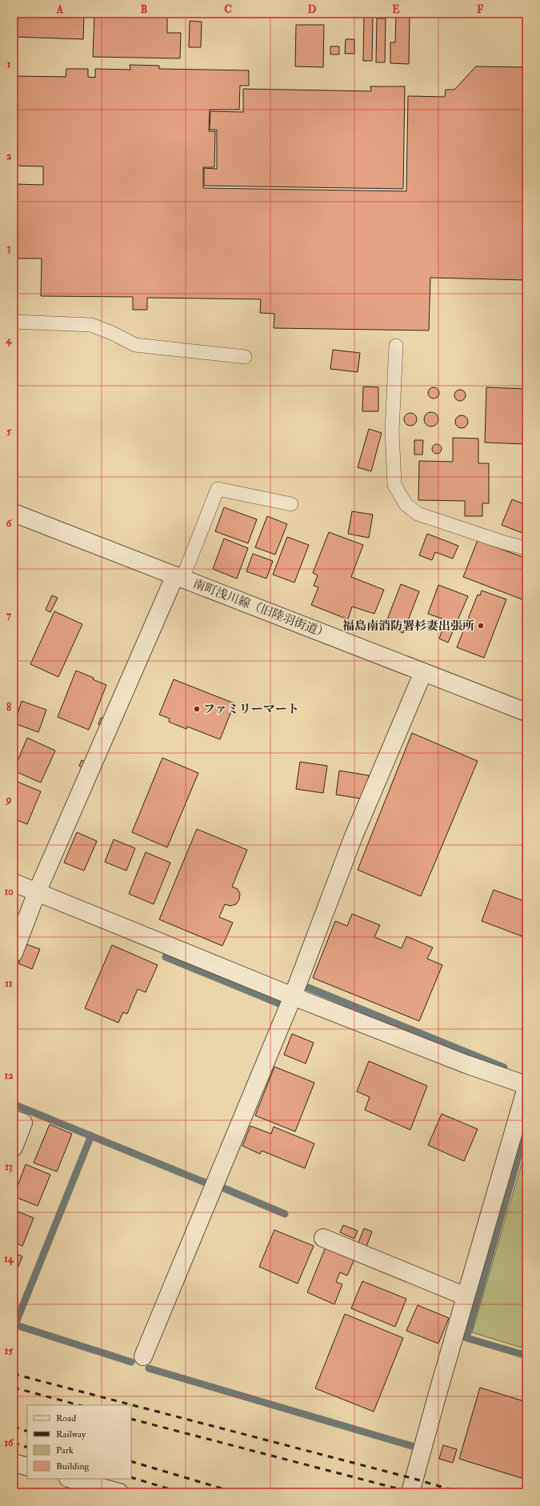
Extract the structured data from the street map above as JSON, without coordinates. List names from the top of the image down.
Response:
{
  "streets": {
    "street": ["南町浅川線（旧陸羽街道）"]
  },
  "places": ["福島南消防署杉妻出張所", "ファミリーマート"],
  "legend": [
    "Road",
    "Railway",
    "Park",
    "Building"
  ],
  "grid": {
    "columns": [
      "A",
      "B",
      "C",
      "D",
      "E",
      "F"
    ],
    "rows": [
      "1",
      "2",
      "3",
      "4",
      "5",
      "6",
      "7",
      "8",
      "9",
      "10",
      "11",
      "12",
      "13",
      "14",
      "15",
      "16"
    ]
  }
}
